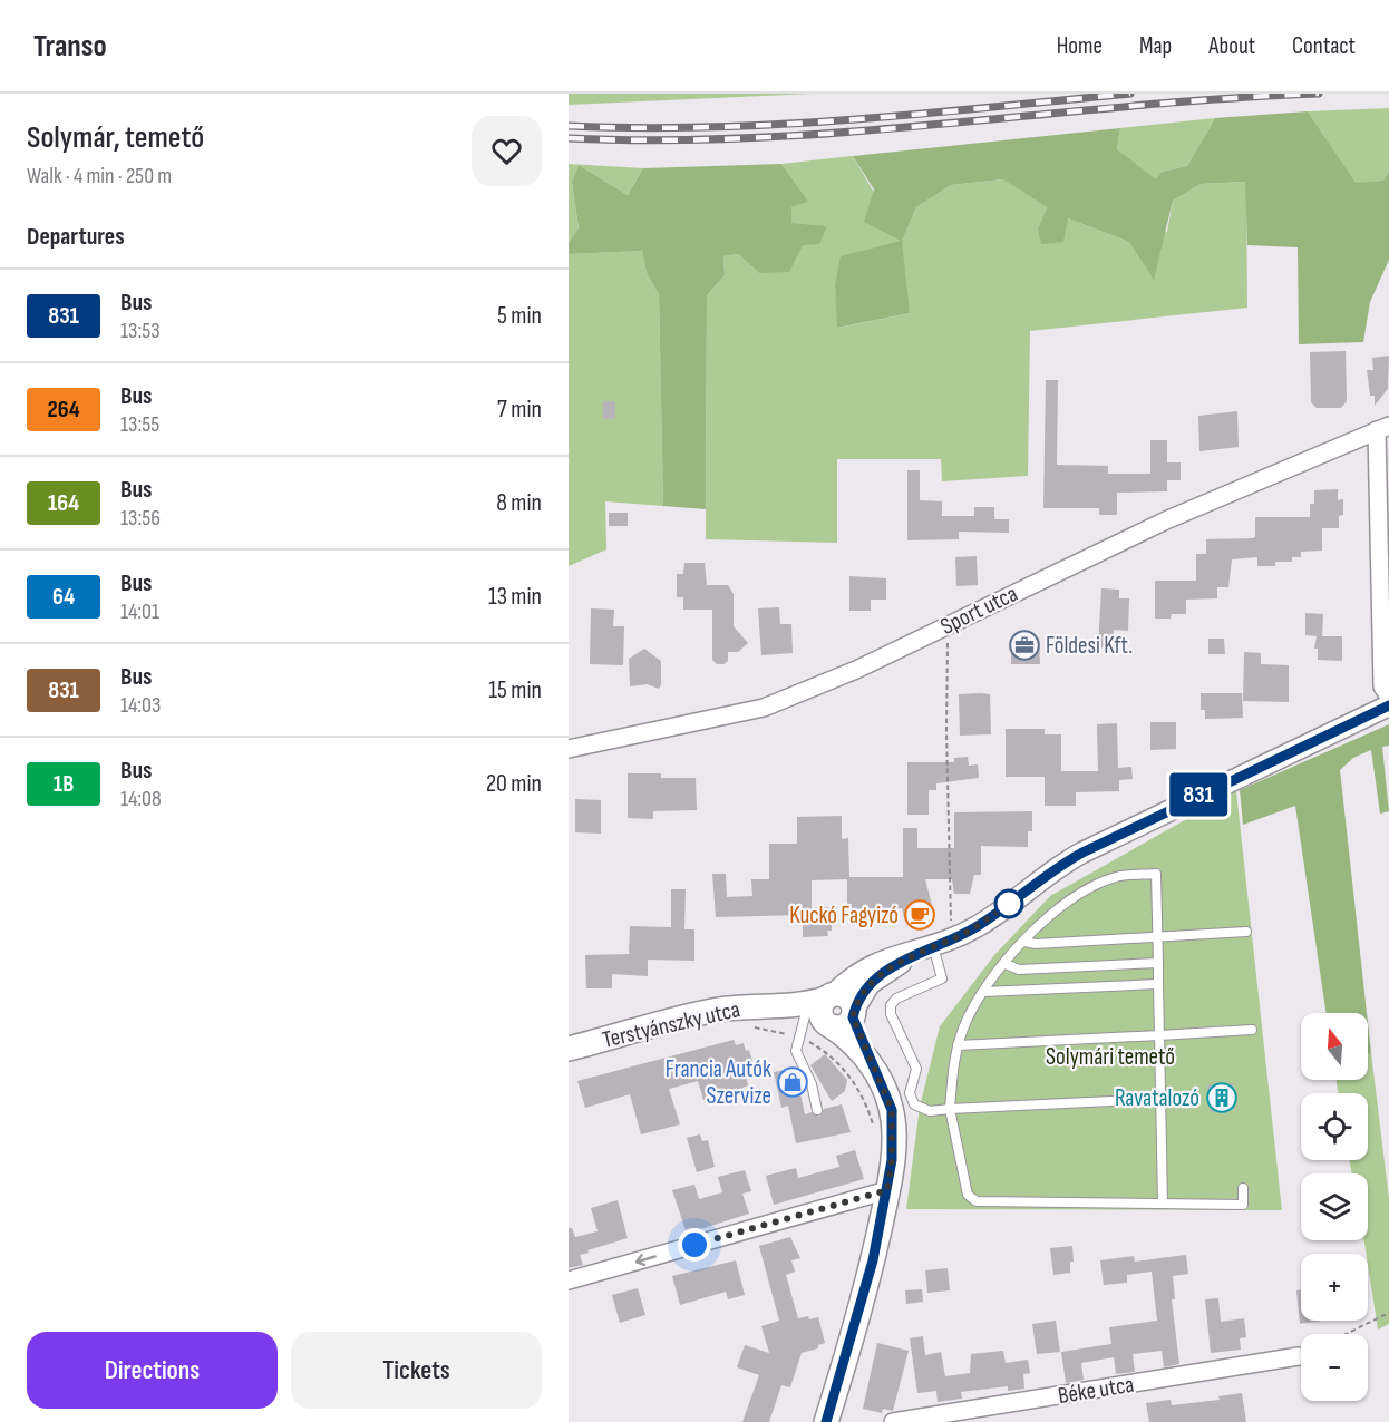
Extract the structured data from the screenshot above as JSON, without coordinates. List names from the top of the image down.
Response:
{
  "streets": {
    "main road": ["Terstyánszky utca"],
    "street": ["Sport utca", "Béke utca"]
  },
  "parks": ["Solymári temető"],
  "places": {
    "office": ["Földesi Kft."],
    "cafe": ["Kuckó Fagyizó"],
    "shop": ["Francia Autók Szervize"],
    "building": ["Ravatalozó"]
  },
  "lines": ["bus line 831"],
  "north": "top",
  "page": {
    "header": "Transo",
    "nav": [
      "Home",
      "Map",
      "About",
      "Contact"
    ],
    "heading": [
      ["Solymár, temető", "Walk · 4 min · 250 m"],
      "Departures"
    ],
    "on_map": "831",
    "list": [
      {
        "mark": "831",
        "name": "Bus",
        "note": "13:53",
        "value": "5 min"
      },
      {
        "mark": "264",
        "name": "Bus",
        "note": "13:55",
        "value": "7 min"
      },
      {
        "mark": "164",
        "name": "Bus",
        "note": "13:56",
        "value": "8 min"
      },
      {
        "mark": "64",
        "name": "Bus",
        "note": "14:01",
        "value": "13 min"
      },
      {
        "mark": "831",
        "name": "Bus",
        "note": "14:03",
        "value": "15 min"
      },
      {
        "mark": "1B",
        "name": "Bus",
        "note": "14:08",
        "value": "20 min"
      }
    ],
    "map_buttons": ["+", "−"],
    "buttons": ["Directions", "Tickets"]
  }
}
